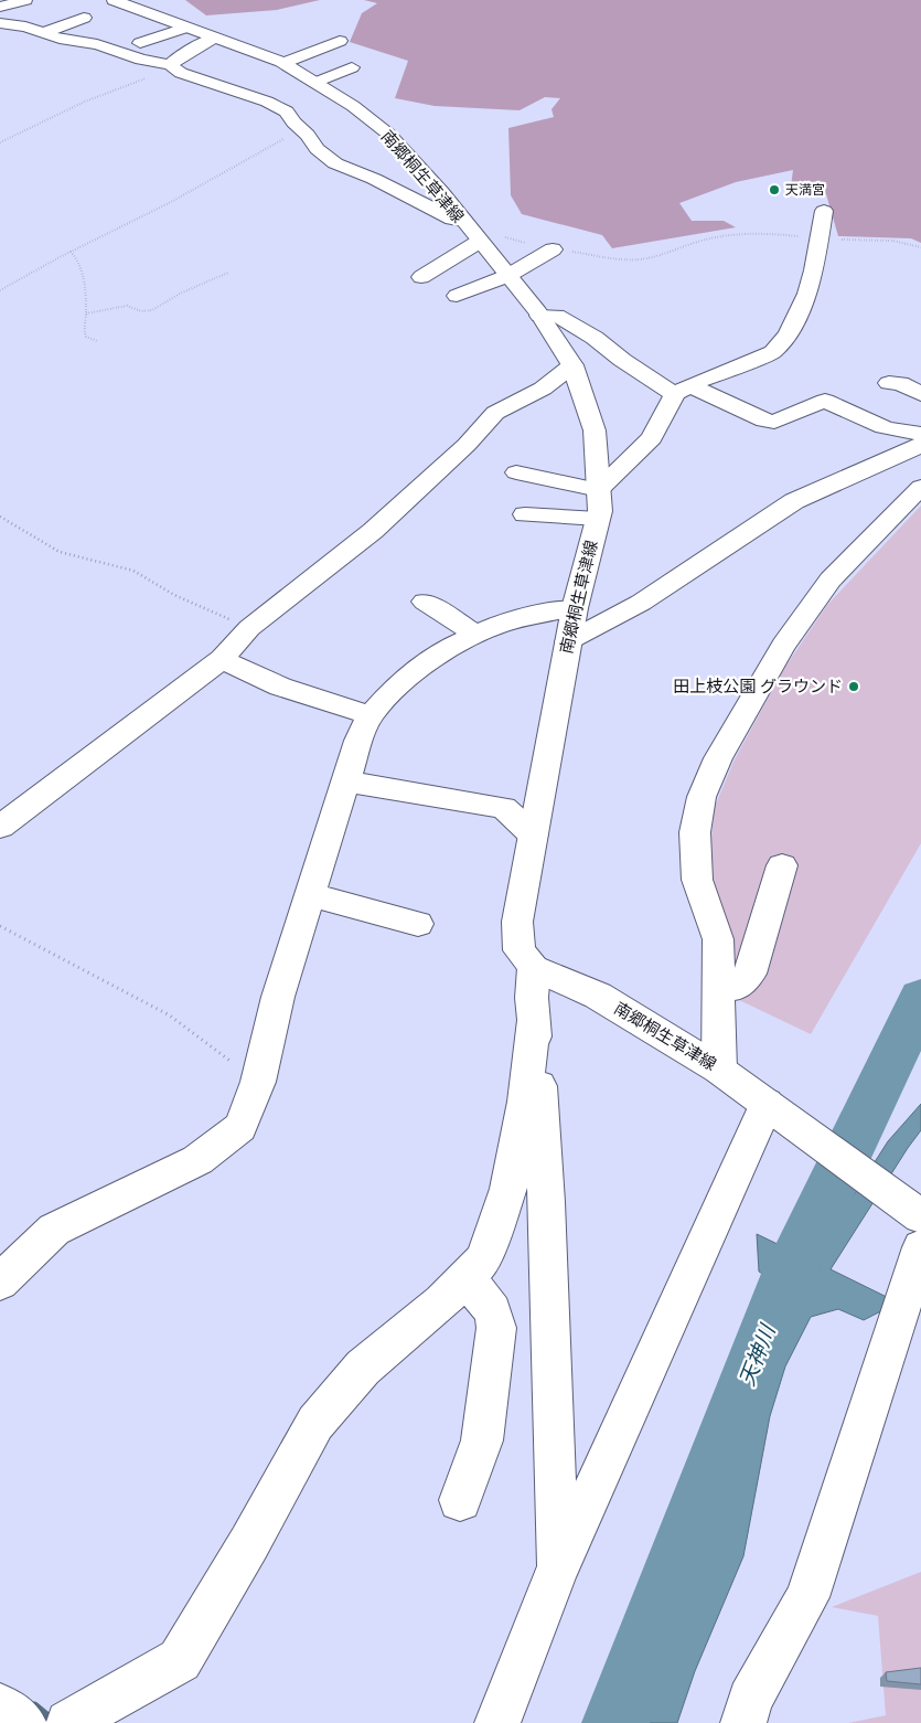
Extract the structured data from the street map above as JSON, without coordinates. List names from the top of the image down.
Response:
{
  "streets": {
    "street": ["南郷桐生草津線"]
  },
  "water": ["天神川"],
  "places": ["天満宮", "田上枝公園 グラウンド"]
}
